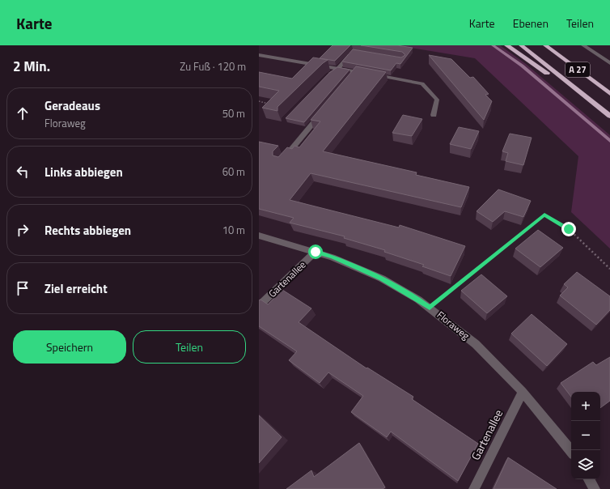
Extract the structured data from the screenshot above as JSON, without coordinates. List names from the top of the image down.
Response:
{
  "streets": {
    "highway": ["A 27"],
    "street": ["Gartenallee", "Floraweg"]
  },
  "crossings": [
    ["Gartenallee", "Floraweg"]
  ],
  "page": {
    "header": "Karte",
    "nav": ["Karte", "Ebenen", "Teilen"],
    "heading": ["2 Min.", "Zu Fuß · 120 m"],
    "list": [
      ["Geradeaus", "Floraweg", "50 m"],
      ["Links abbiegen", "60 m"],
      ["Rechts abbiegen", "10 m"],
      "Ziel erreicht"
    ],
    "buttons": ["Speichern", "Teilen"],
    "map_buttons": ["+", "−"]
  }
}
